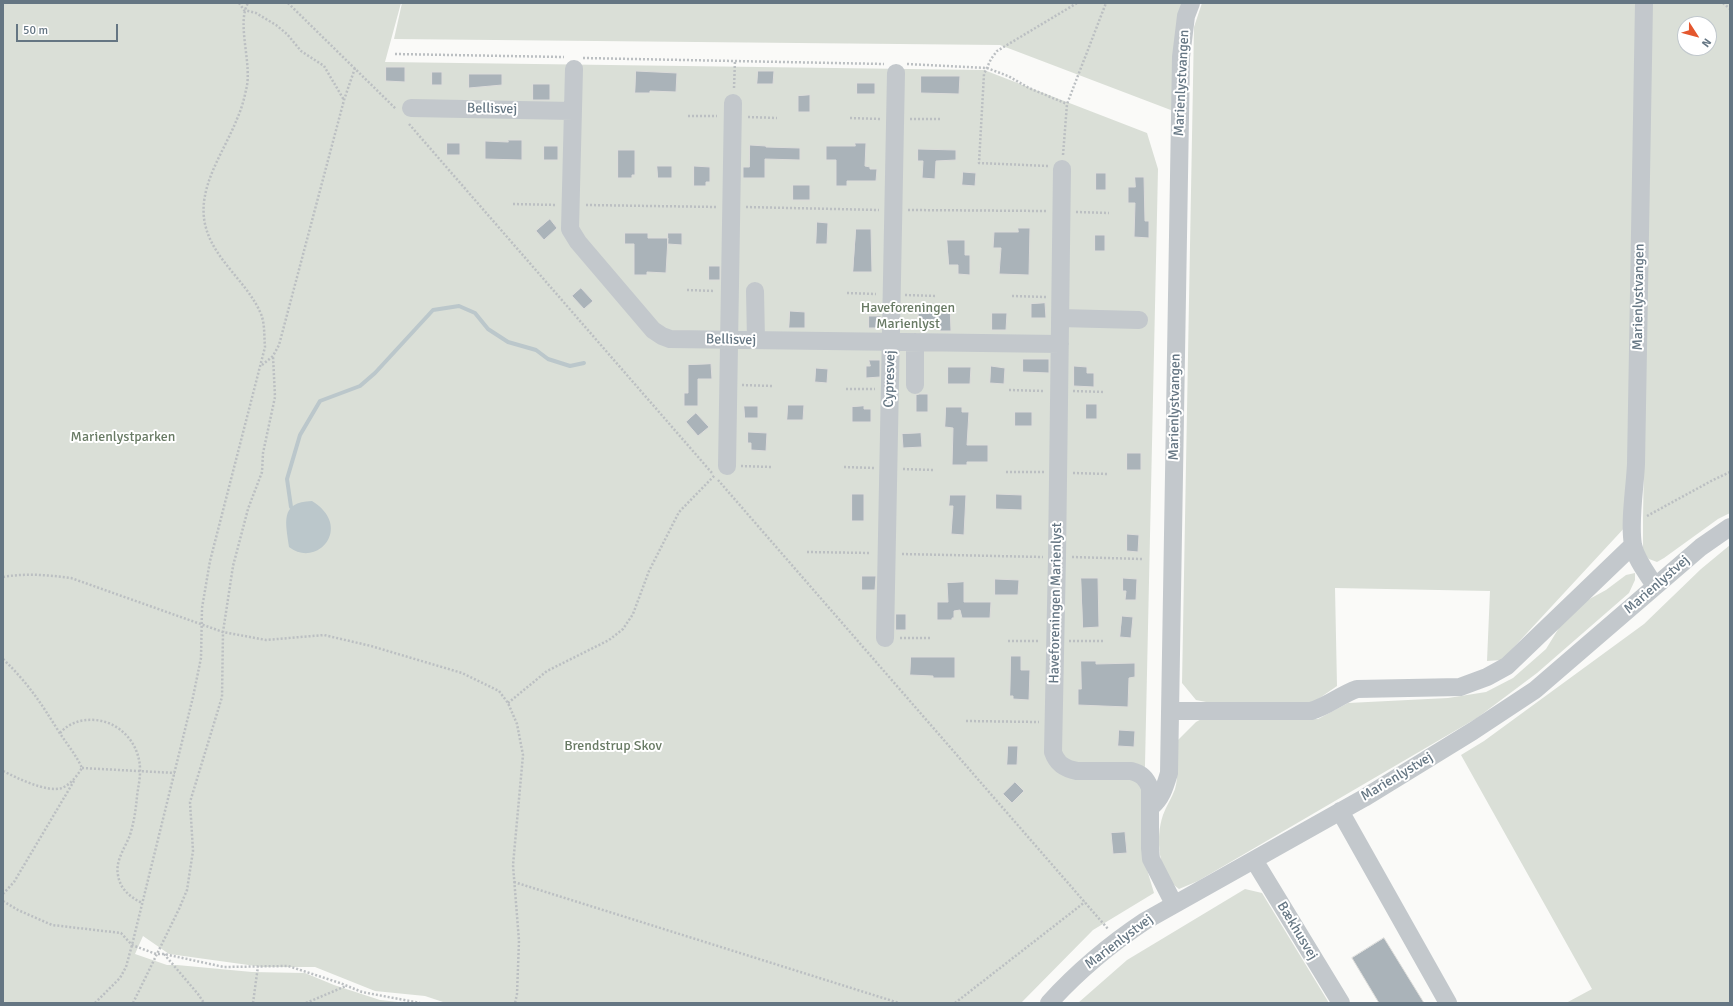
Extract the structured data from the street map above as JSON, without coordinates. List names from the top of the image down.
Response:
{
  "streets": {
    "street": [
      "Marienlystvangen",
      "Bellisvej",
      "Cypresvej",
      "Marienlystvej",
      "Haveforeningen Marienlyst",
      "Bækhusvej"
    ]
  },
  "crossings": [
    ["Marienlystvangen", "Marienlystvej"],
    ["Marienlystvangen", "Haveforeningen Marienlyst"],
    ["Bellisvej", "Cypresvej"],
    ["Bellisvej", "Haveforeningen Marienlyst"],
    ["Marienlystvej", "Haveforeningen Marienlyst"],
    ["Marienlystvej", "Bækhusvej"]
  ],
  "parks": ["Haveforeningen Marienlyst", "Marienlystparken", "Brendstrup Skov"],
  "scale_bar": "50 m",
  "north": "bottom right"
}
